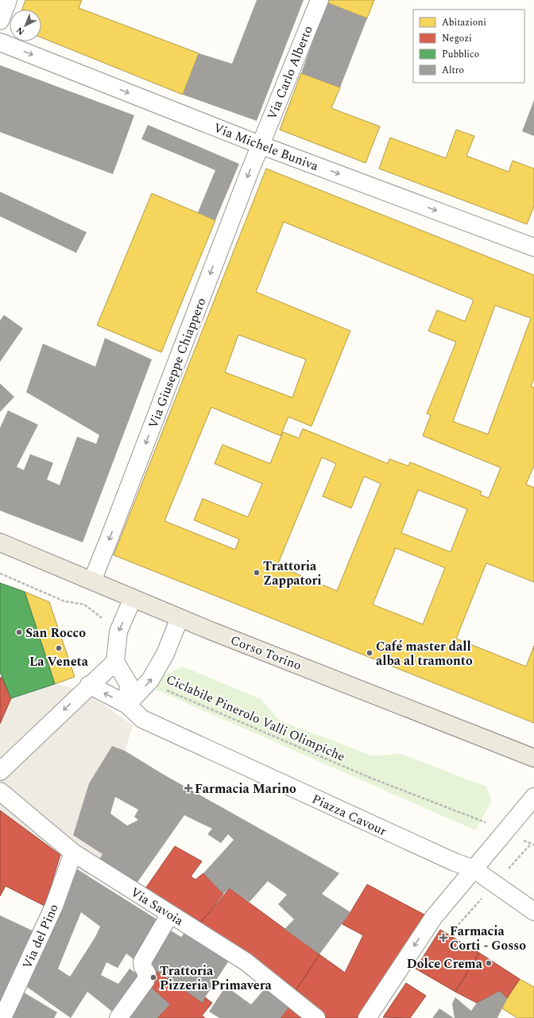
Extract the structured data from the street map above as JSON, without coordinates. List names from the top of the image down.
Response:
{
  "streets": {
    "main road": ["Corso Torino"],
    "street": [
      "Via Carlo Alberto",
      "Via Michele Buniva",
      "Via Giuseppe Chiappero",
      "Piazza Cavour",
      "Via Savoia",
      "Via del Pino"
    ],
    "path": ["Ciclabile Pinerolo Valli Olimpiche"]
  },
  "crossings": [
    ["Via Carlo Alberto", "Via Michele Buniva"],
    ["Via Carlo Alberto", "Via Giuseppe Chiappero"],
    ["Via Michele Buniva", "Via Giuseppe Chiappero"],
    ["Via Giuseppe Chiappero", "Corso Torino"],
    ["Via Savoia", "Via del Pino"]
  ],
  "one_way": ["Via Michele Buniva", "Via Giuseppe Chiappero"],
  "places": {
    "other": [
      "Trattoria Zappatori",
      "San Rocco",
      "La Veneta",
      "Café master dall alba al tramonto",
      "Dolce Crema",
      "Trattoria Pizzeria Primavera"
    ],
    "health": ["Farmacia Marino", "Farmacia Corti - Gosso"]
  },
  "legend": [
    "Abitazioni",
    "Negozi",
    "Pubblico",
    "Altro"
  ],
  "north": "bottom left"
}
